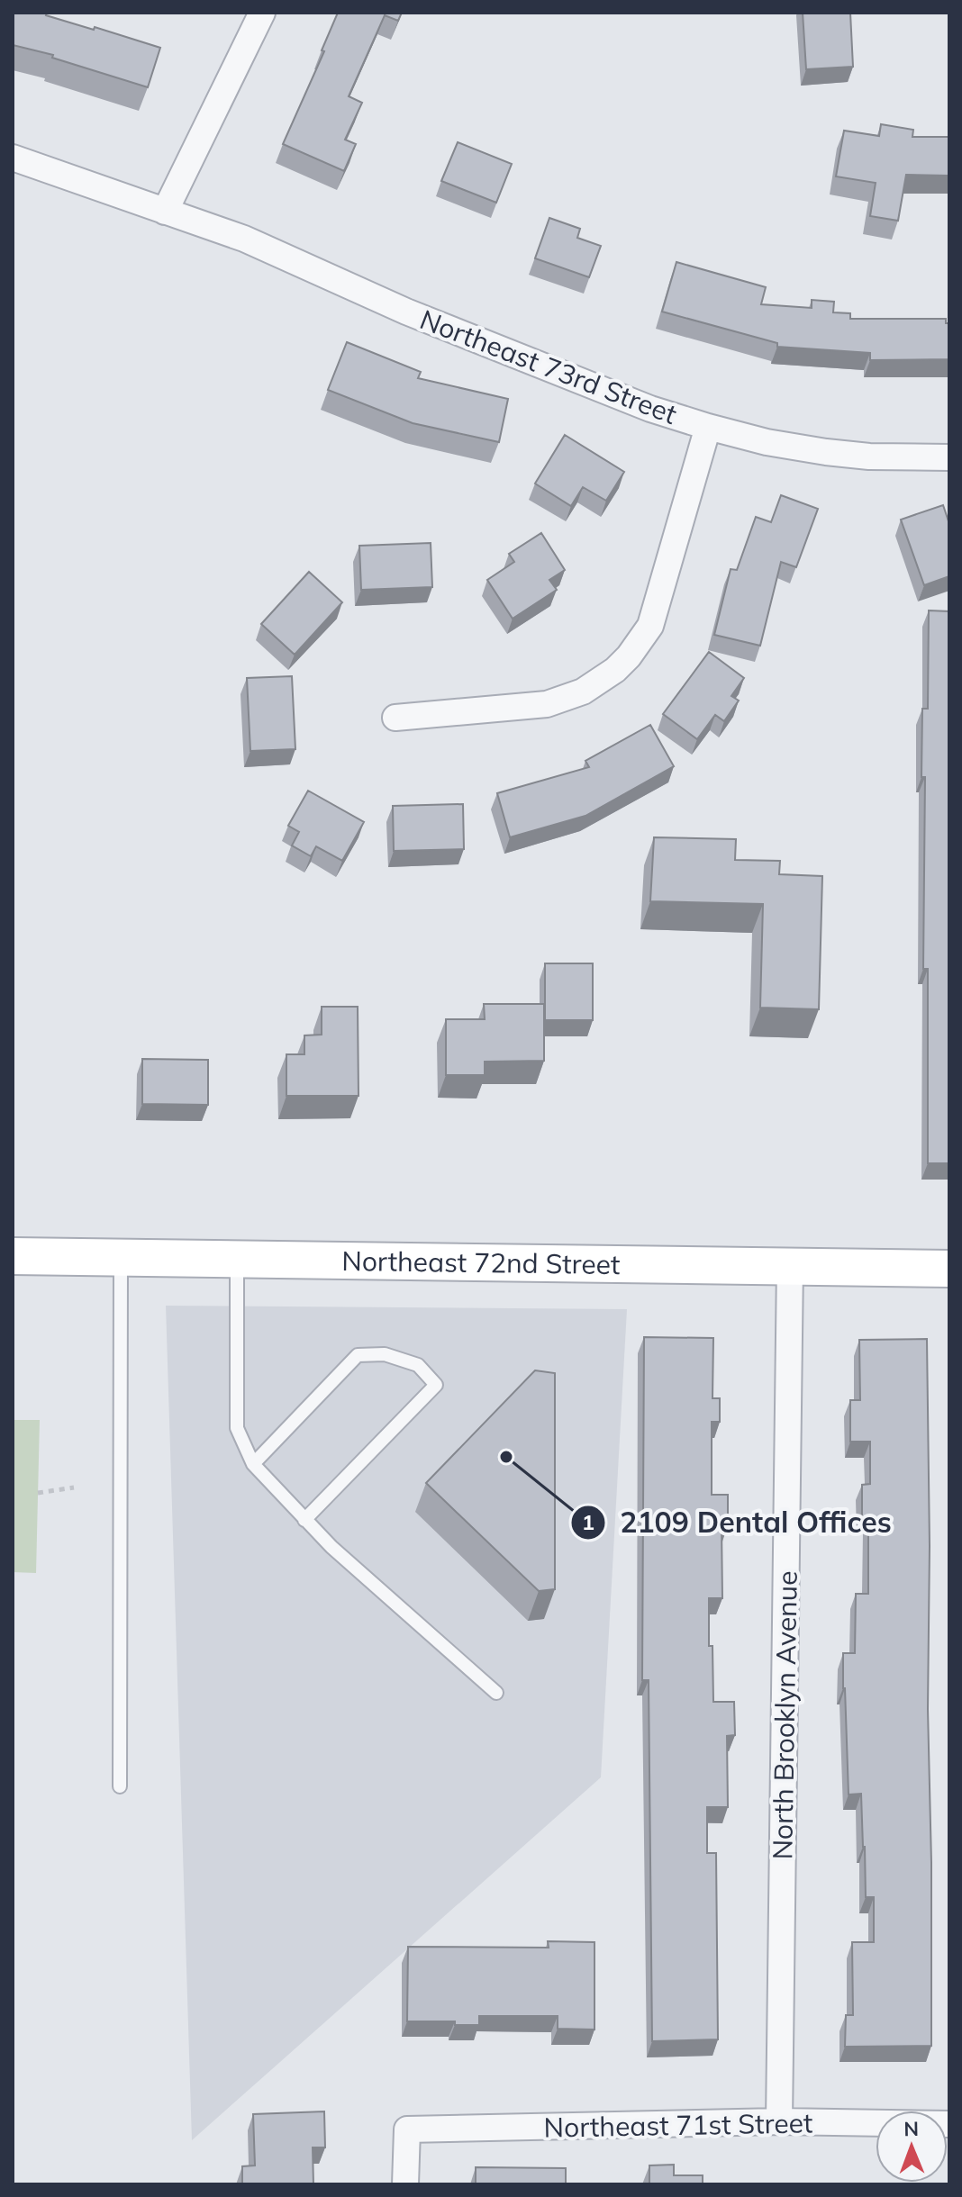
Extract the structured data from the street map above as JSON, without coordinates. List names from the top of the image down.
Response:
{
  "streets": {
    "main road": ["Northeast 72nd Street"],
    "street": ["Northeast 73rd Street", "North Brooklyn Avenue", "Northeast 71st Street"]
  },
  "crossings": [
    ["Northeast 72nd Street", "North Brooklyn Avenue"],
    ["North Brooklyn Avenue", "Northeast 71st Street"]
  ],
  "places": ["2109 Dental Offices"],
  "north": "top"
}
